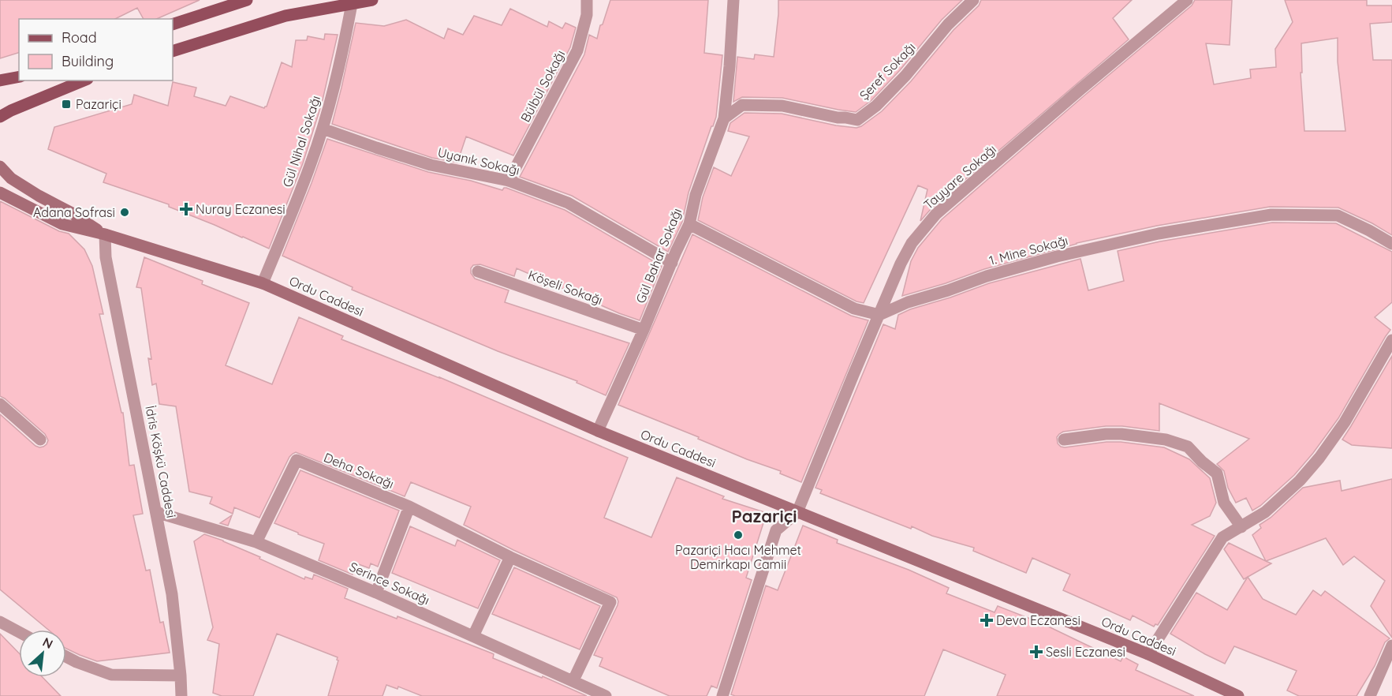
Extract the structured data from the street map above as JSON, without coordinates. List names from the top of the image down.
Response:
{
  "streets": {
    "main road": ["Ordu Caddesi"],
    "street": [
      "Şeref Sokağı",
      "Bülbül Sokağı",
      "Gül Nihal Sokağı",
      "Uyanık Sokağı",
      "Tayyare Sokağı",
      "1. Mine Sokağı",
      "Gül Bahar Sokağı",
      "Köşeli Sokağı",
      "İdris Köşkü Caddesi",
      "Deha Sokağı",
      "Serince Sokağı"
    ]
  },
  "crossings": [
    ["Şeref Sokağı", "Gül Bahar Sokağı"],
    ["Bülbül Sokağı", "Uyanık Sokağı"],
    ["Gül Nihal Sokağı", "Uyanık Sokağı"],
    ["Gül Nihal Sokağı", "Ordu Caddesi"],
    ["Uyanık Sokağı", "Gül Bahar Sokağı"],
    ["Tayyare Sokağı", "1. Mine Sokağı"],
    ["Tayyare Sokağı", "Ordu Caddesi"],
    ["Gül Bahar Sokağı", "Köşeli Sokağı"],
    ["Gül Bahar Sokağı", "Ordu Caddesi"],
    ["Ordu Caddesi", "İdris Köşkü Caddesi"],
    ["İdris Köşkü Caddesi", "Serince Sokağı"],
    ["Deha Sokağı", "Serince Sokağı"]
  ],
  "districts": ["Pazariçi"],
  "places": {
    "transit": ["Pazariçi"],
    "health": ["Nuray Eczanesi", "Deva Eczanesi", "Sesli Eczanesi"],
    "other": ["Adana Sofrasi", "Pazariçi Hacı Mehmet Demirkapı Camii"]
  },
  "legend": ["Road", "Building"],
  "north": "top right"
}
